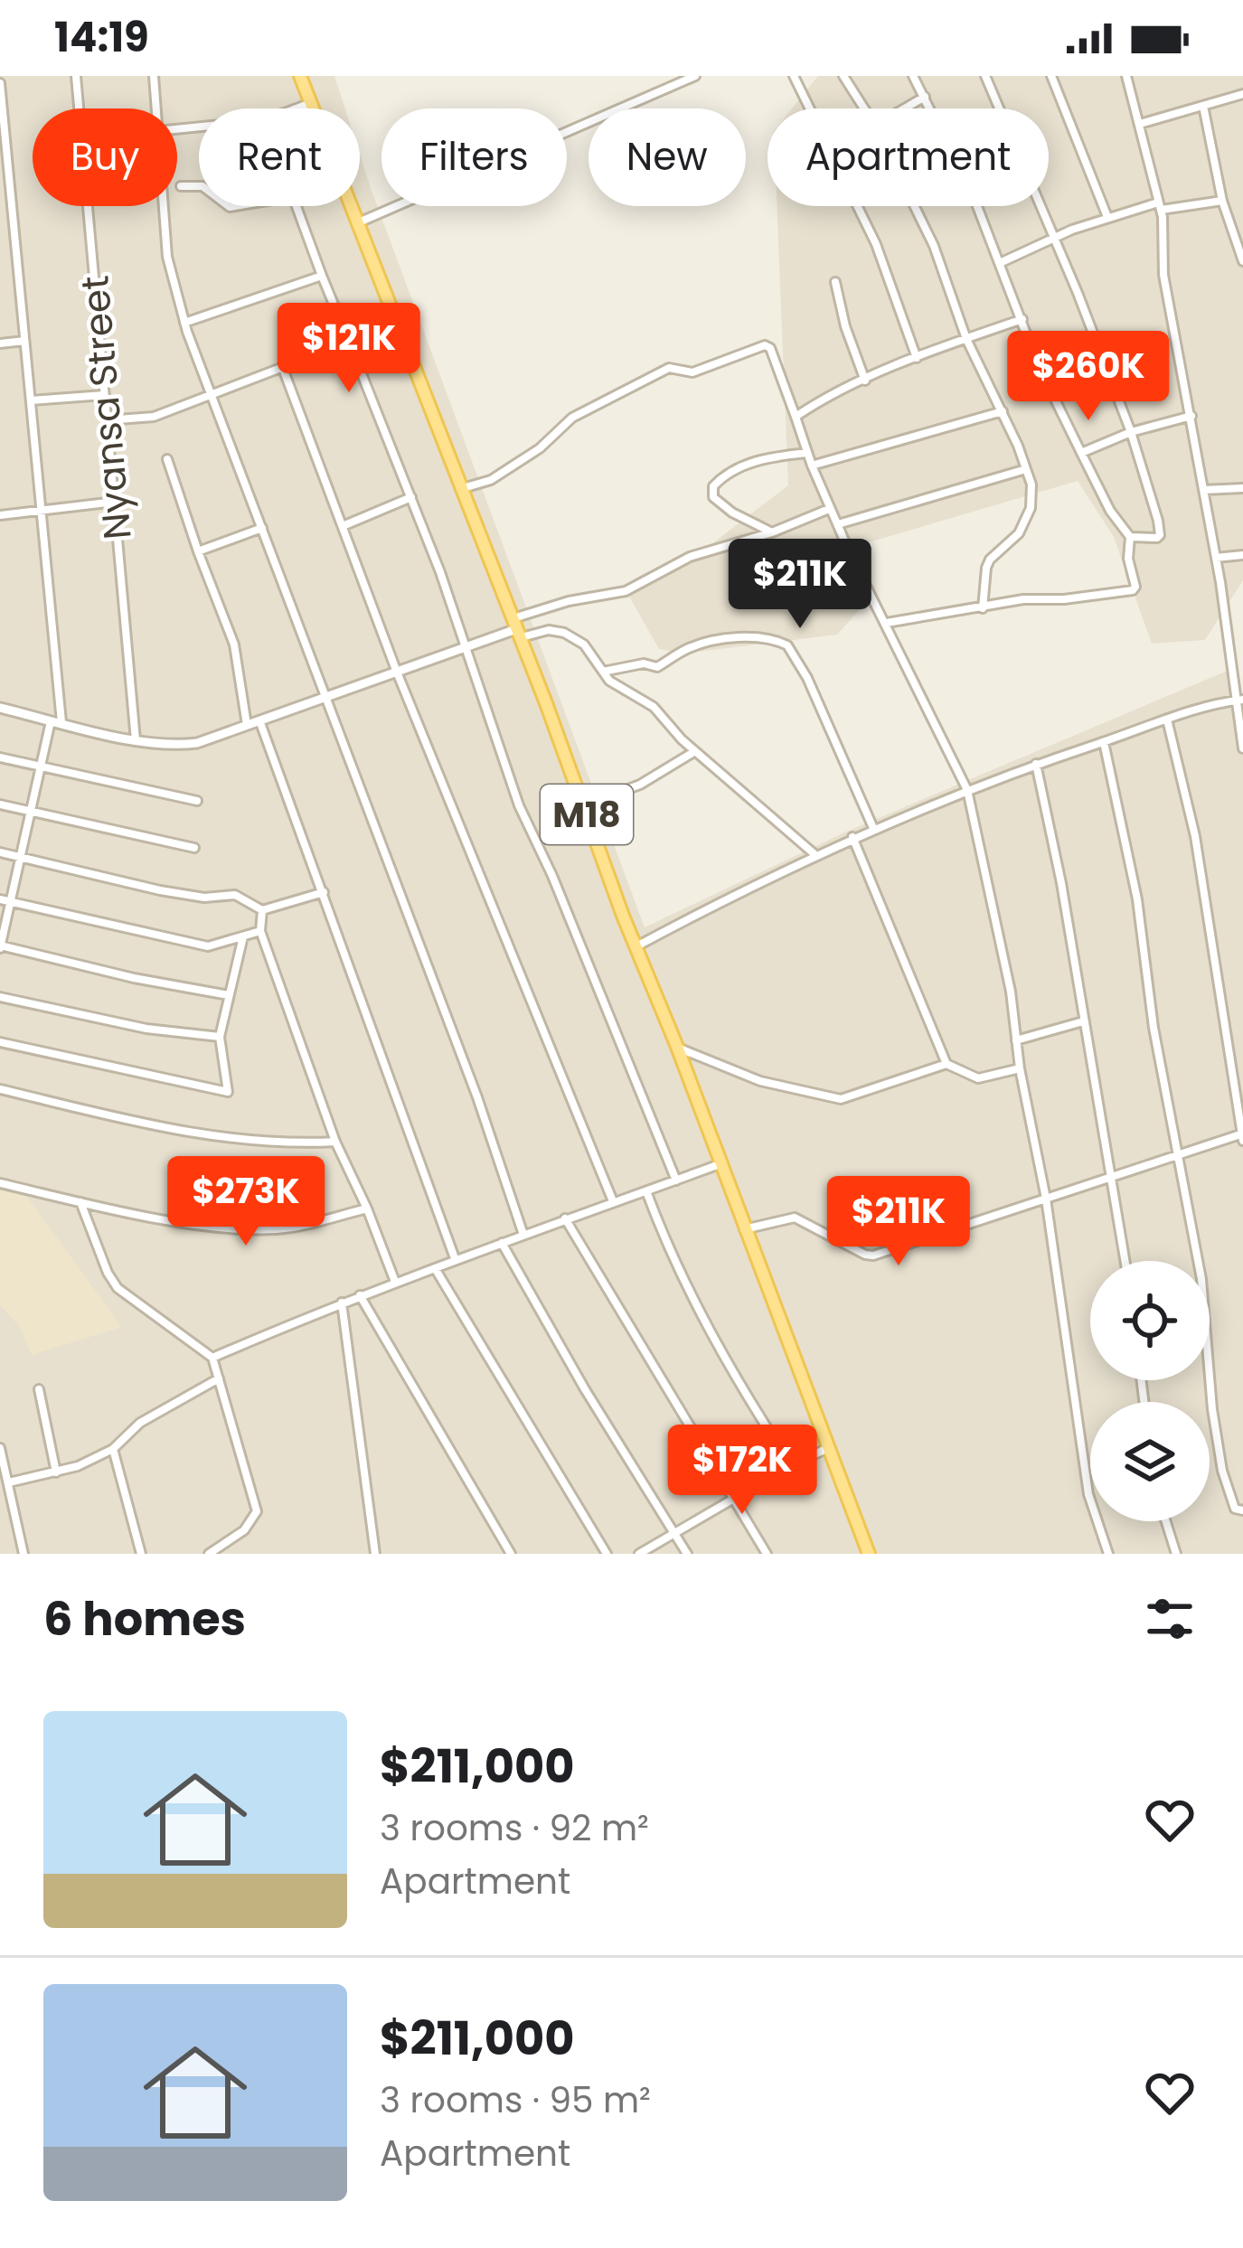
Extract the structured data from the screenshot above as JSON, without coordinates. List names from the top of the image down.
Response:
{
  "streets": {
    "main road": ["M18"],
    "street": ["Nyansa Street"]
  },
  "page": {
    "status": "14:19",
    "chip": [
      "Buy",
      "Rent",
      "Filters",
      "New",
      "Apartment"
    ],
    "price": [
      "$121K",
      "$260K",
      "$211K",
      "$273K",
      "$211K",
      "$172K"
    ],
    "heading": "6 homes",
    "list": [
      {
        "name": "$211,000",
        "note": "3 rooms · 92 m² · Apartment"
      },
      {
        "name": "$211,000",
        "note": "3 rooms · 95 m² · Apartment"
      }
    ]
  }
}
